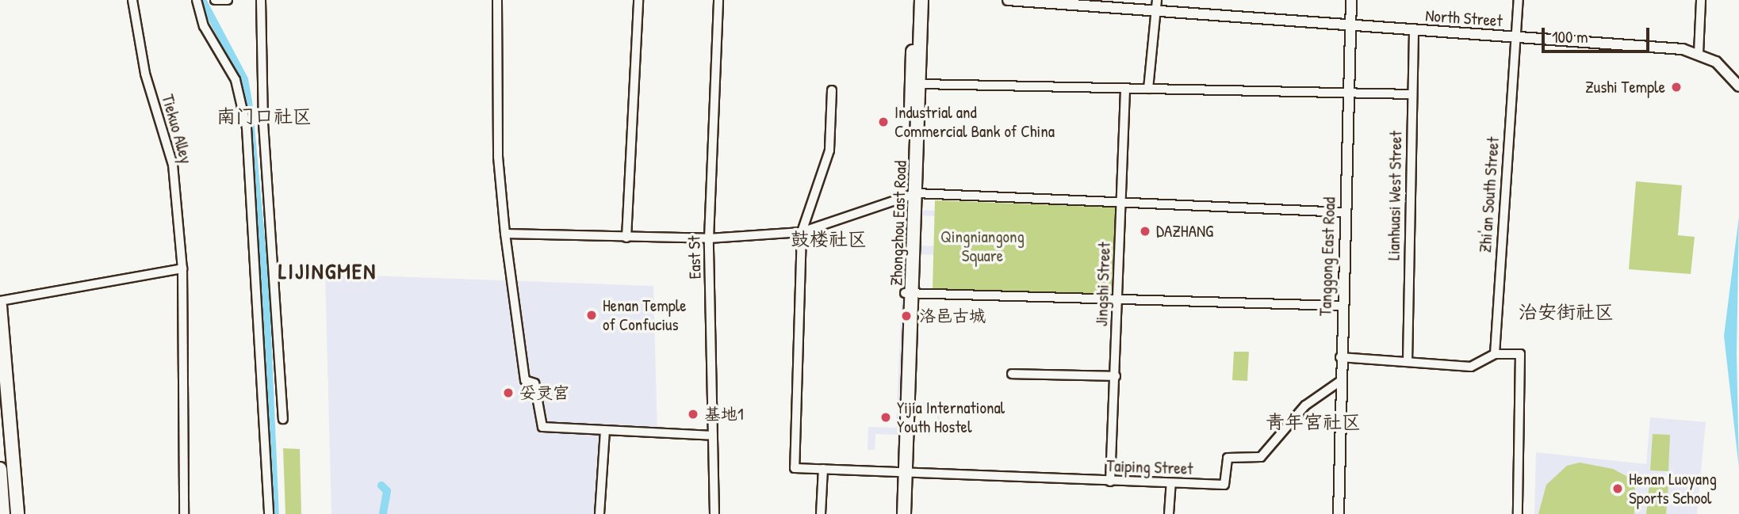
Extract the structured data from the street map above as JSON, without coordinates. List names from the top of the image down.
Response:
{
  "streets": {
    "main road": ["Zhongzhou East Road"],
    "street": [
      "North Street",
      "Tiekuo Alley",
      "Zhi'an South Street",
      "Lianhuasi West Street",
      "Tanggong East Road",
      "East St",
      "Jingshi Street",
      "Taiping Street"
    ]
  },
  "crossings": [
    ["North Street", "Zhi'an South Street"],
    ["North Street", "Lianhuasi West Street"],
    ["North Street", "Tanggong East Road"],
    ["Zhongzhou East Road", "Taiping Street"],
    ["Tanggong East Road", "Taiping Street"],
    ["Jingshi Street", "Taiping Street"]
  ],
  "districts": [
    "南门口社区",
    "鼓楼社区",
    "LIJINGMEN",
    "治安街社区",
    "青年宫社区"
  ],
  "parks": ["Qingniangong Square"],
  "places": [
    "Zushi Temple",
    "Industrial and Commercial Bank of China",
    "DAZHANG",
    "Henan Temple of Confucius",
    "洛邑古城",
    "妥灵宫",
    "基地1",
    "Yijia International Youth Hostel",
    "Henan Luoyang Sports School"
  ],
  "scale_bar": "100 m"
}
